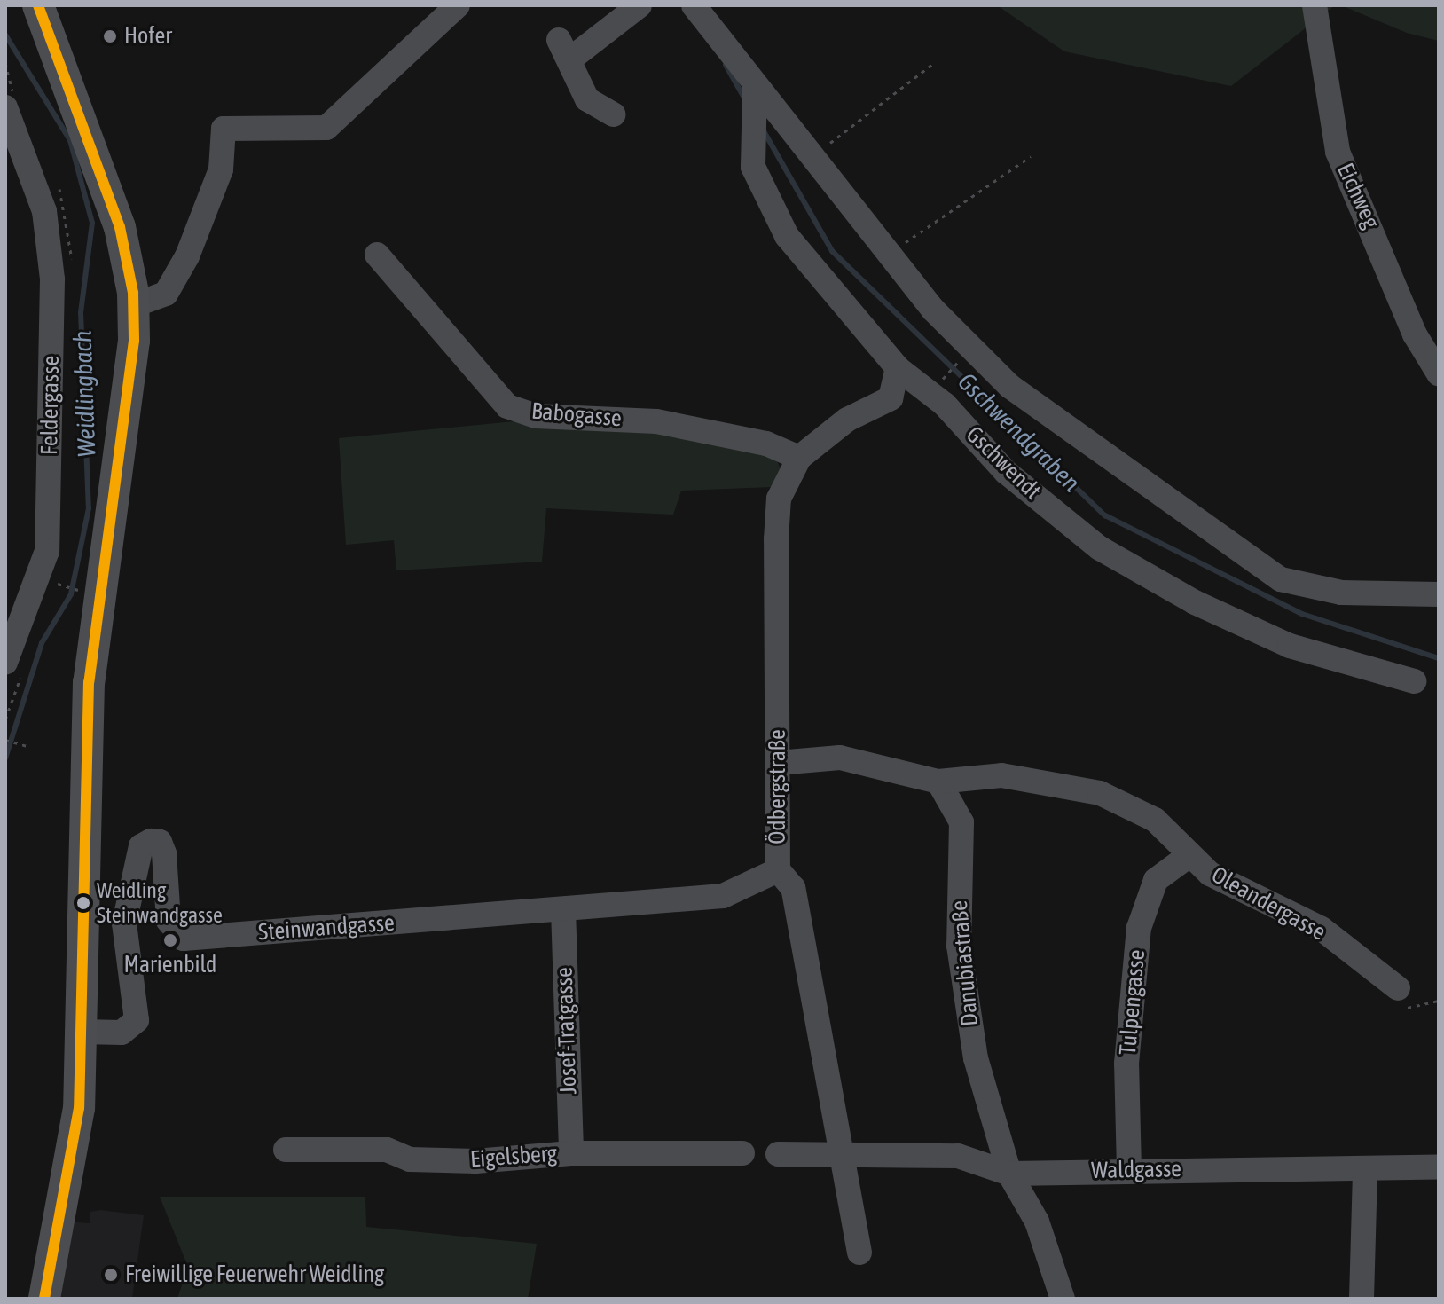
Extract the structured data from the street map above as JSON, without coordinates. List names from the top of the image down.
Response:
{
  "streets": {
    "street": [
      "Eichweg",
      "Feldergasse",
      "Babogasse",
      "Gschwendt",
      "Ödbergstraße",
      "Oleandergasse",
      "Steinwandgasse",
      "Danubiastraße",
      "Tulpengasse",
      "Josef-Tratgasse",
      "Eigelsberg",
      "Waldgasse"
    ]
  },
  "crossings": [
    ["Babogasse", "Ödbergstraße"],
    ["Gschwendt", "Ödbergstraße"],
    ["Ödbergstraße", "Steinwandgasse"],
    ["Ödbergstraße", "Waldgasse"],
    ["Oleandergasse", "Danubiastraße"],
    ["Oleandergasse", "Tulpengasse"],
    ["Steinwandgasse", "Josef-Tratgasse"],
    ["Danubiastraße", "Waldgasse"],
    ["Tulpengasse", "Waldgasse"],
    ["Josef-Tratgasse", "Eigelsberg"]
  ],
  "water": ["Weidlingbach", "Gschwendgraben"],
  "places": [
    "Hofer",
    "Weidling Steinwandgasse",
    "Marienbild",
    "Freiwillige Feuerwehr Weidling"
  ]
}
